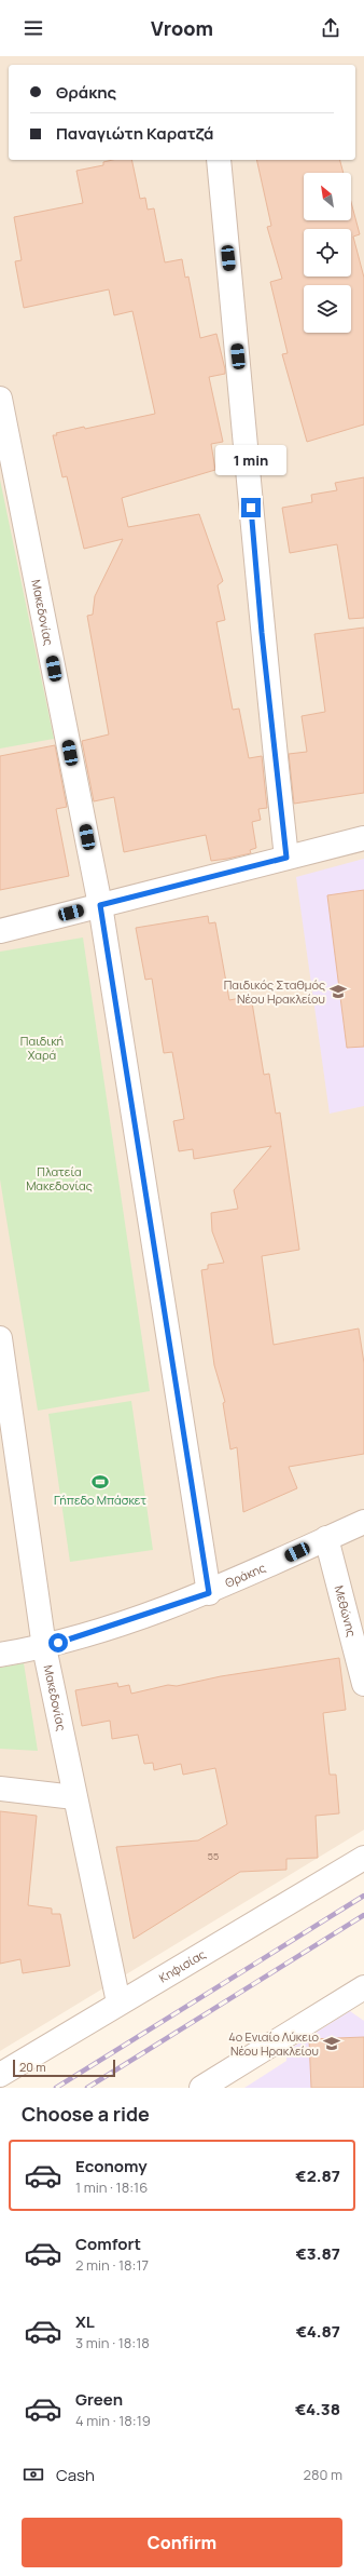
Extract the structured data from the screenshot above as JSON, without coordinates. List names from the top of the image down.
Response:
{
  "streets": {
    "street": [
      "Μακεδονίας",
      "Θράκης",
      "Μεθώνης",
      "Κηφισίας"
    ]
  },
  "crossings": [
    ["Μακεδονίας", "Θράκης"],
    ["Μακεδονίας", "Κηφισίας"],
    ["Θράκης", "Μεθώνης"]
  ],
  "parks": ["Παιδική Χαρά", "Πλατεία Μακεδονίας"],
  "places": {
    "school or university": ["Παιδικός Σταθμός Νέου Ηρακλείου", "4ο Ενιαίο Λύκειο Νέου Ηρακλείου"],
    "sports": ["Γήπεδο Μπάσκετ"]
  },
  "house_numbers": ["55"],
  "scale_bar": "20 m",
  "north": "top left",
  "page": {
    "header": "Vroom",
    "banner": ["Θράκης", "Παναγιώτη Καρατζά"],
    "bubble": "1 min",
    "scale": "20 m",
    "heading": "Choose a ride",
    "list": [
      {
        "name": "Economy",
        "note": "1 min · 18:16",
        "value": "€2.87"
      },
      {
        "name": "Comfort",
        "note": "2 min · 18:17",
        "value": "€3.87"
      },
      {
        "name": "XL",
        "note": "3 min · 18:18",
        "value": "€4.87"
      },
      {
        "name": "Green",
        "note": "4 min · 18:19",
        "value": "€4.38"
      }
    ],
    "pay": ["Cash", "280 m"],
    "buttons": "Confirm"
  }
}
